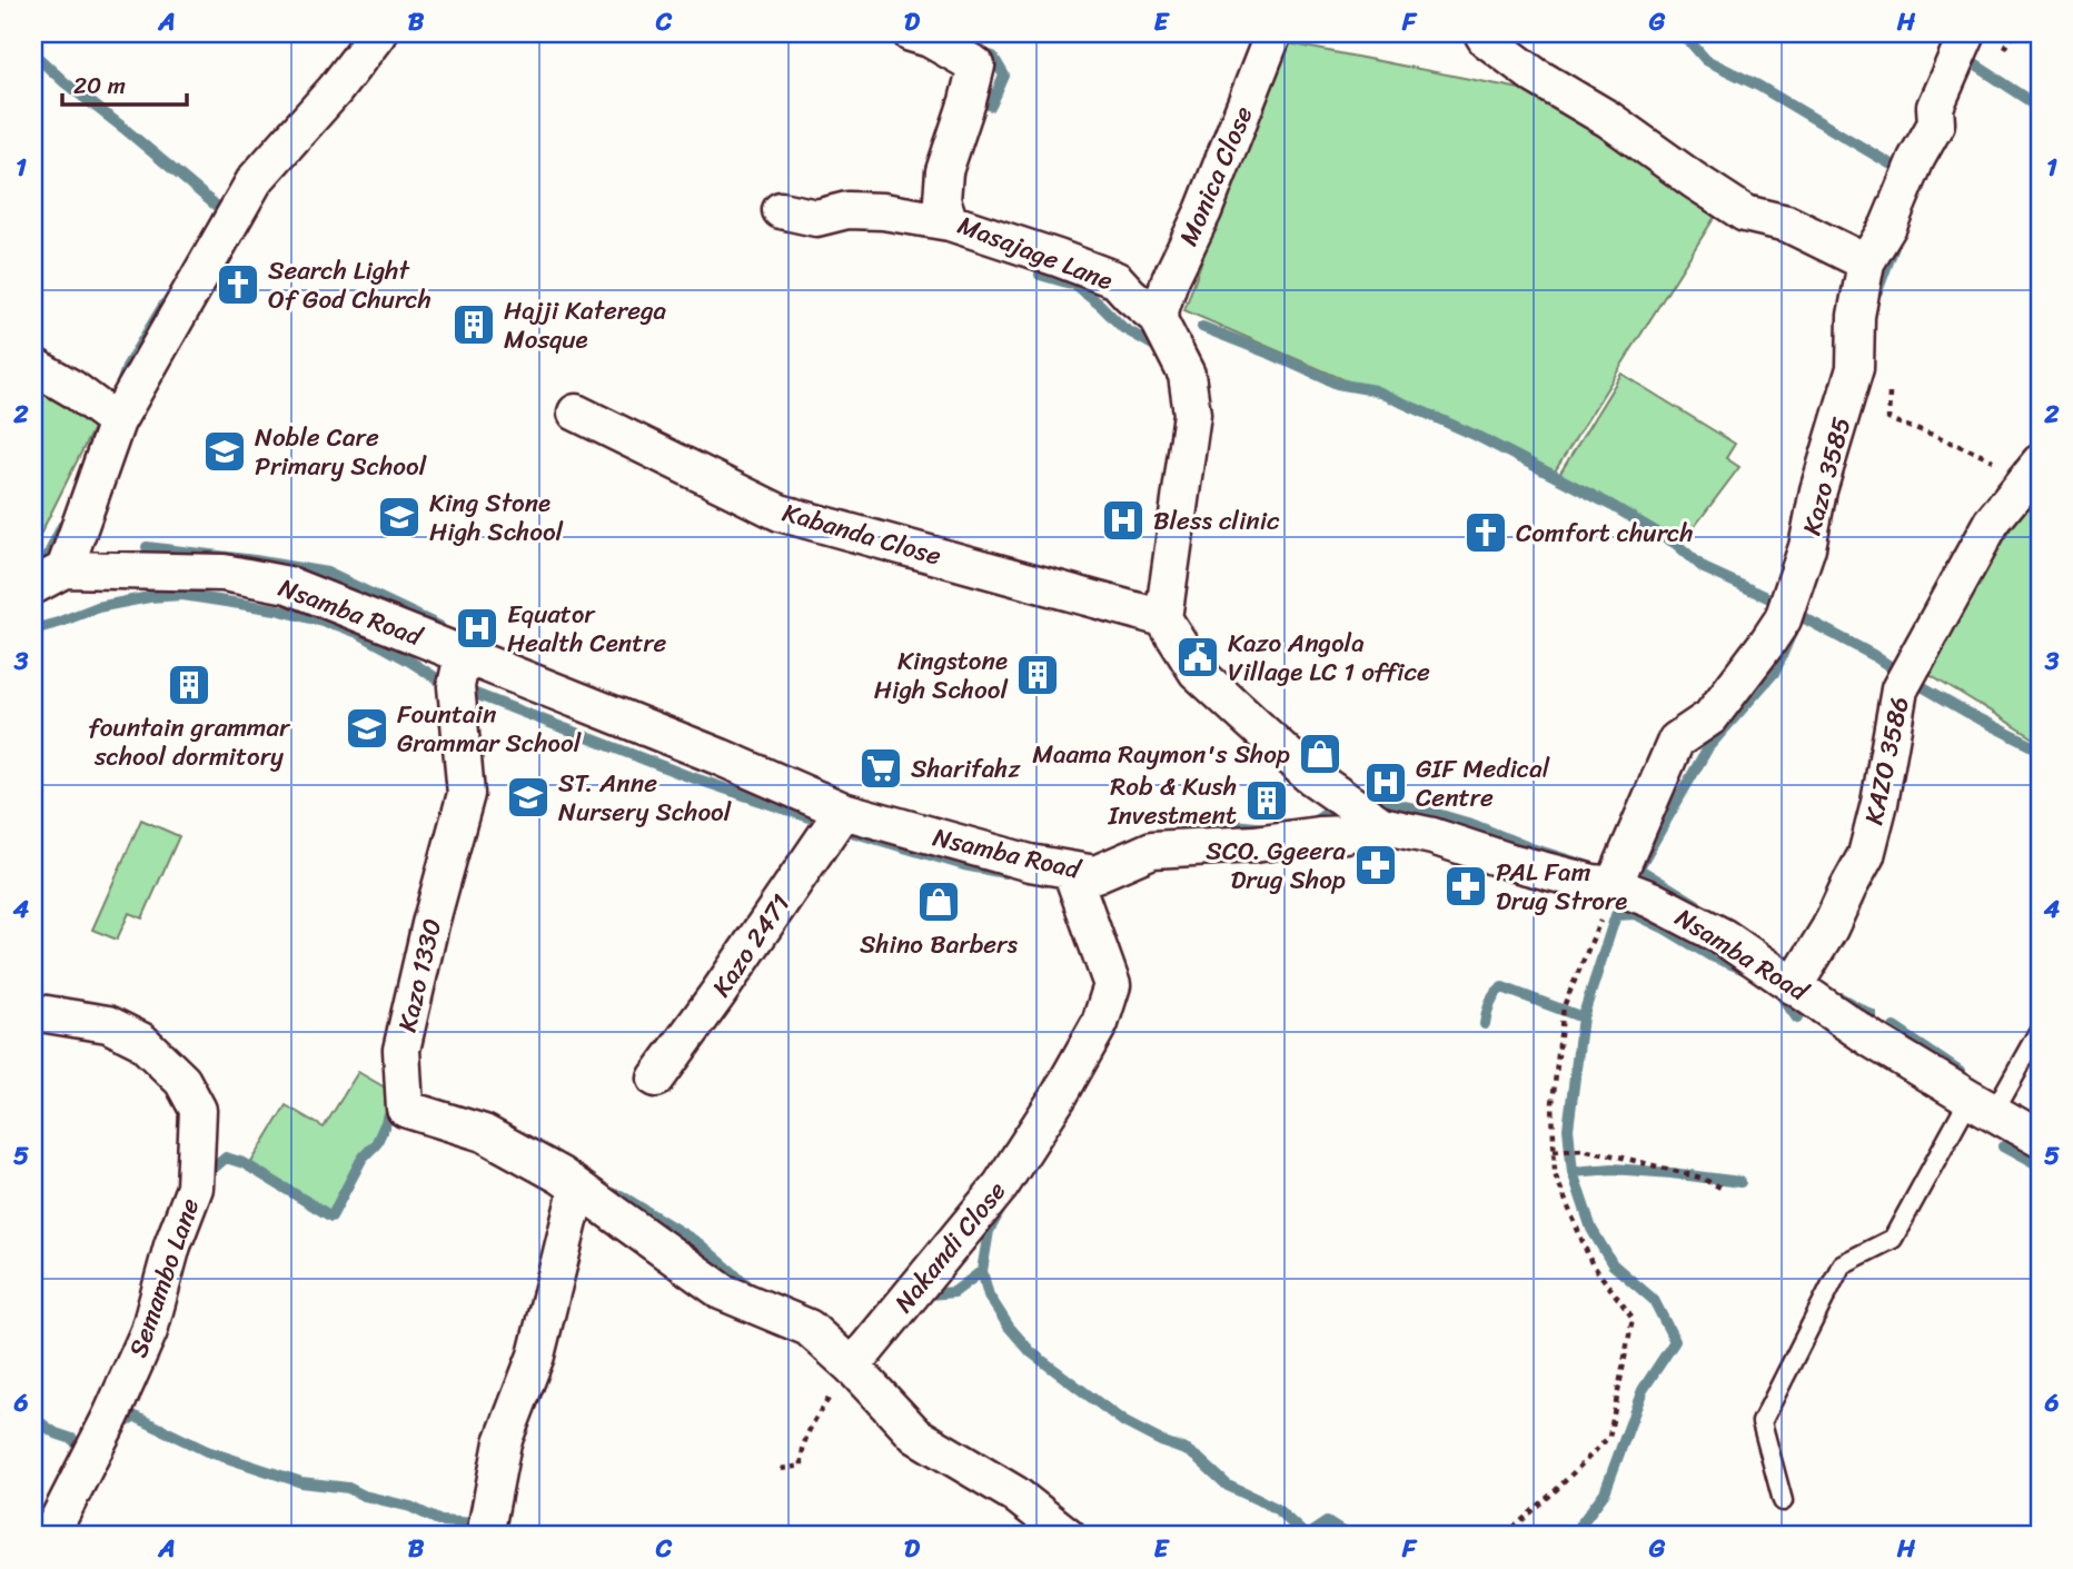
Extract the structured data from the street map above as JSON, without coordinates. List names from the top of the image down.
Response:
{
  "streets": {
    "street": [
      "Monica Close",
      "Masajage Lane",
      "Kazo 3585",
      "Kabanda Close",
      "Nsamba Road",
      "KAZO 3586",
      "Kazo 2471",
      "Kazo 1330",
      "Nakandi Close",
      "Semambo Lane"
    ]
  },
  "crossings": [
    ["Monica Close", "Masajage Lane"],
    ["Kazo 3585", "Nsamba Road"],
    ["Nsamba Road", "KAZO 3586"],
    ["Nsamba Road", "Kazo 2471"],
    ["Nsamba Road", "Kazo 1330"],
    ["Nsamba Road", "Nakandi Close"]
  ],
  "places": {
    "church": ["Search Light Of God Church", "Comfort church"],
    "building": [
      "Hajji Katerega Mosque",
      "Kingstone High School",
      "fountain grammar school dormitory",
      "Rob & Kush Investment"
    ],
    "school or university": [
      "Noble Care Primary School",
      "King Stone High School",
      "Fountain Grammar School",
      "ST. Anne Nursery School"
    ],
    "hospital": ["Bless clinic", "Equator Health Centre", "GIF Medical Centre"],
    "public building": ["Kazo Angola Village LC 1 office"],
    "shop": ["Maama Raymon's Shop", "Shino Barbers"],
    "supermarket": ["Sharifahz"],
    "pharmacy": ["SCO. Ggeera Drug Shop", "PAL Fam Drug Strore"]
  },
  "scale_bar": "20 m",
  "grid": {
    "columns": [
      "A",
      "B",
      "C",
      "D",
      "E",
      "F",
      "G",
      "H"
    ],
    "rows": [
      "1",
      "2",
      "3",
      "4",
      "5",
      "6"
    ]
  }
}
